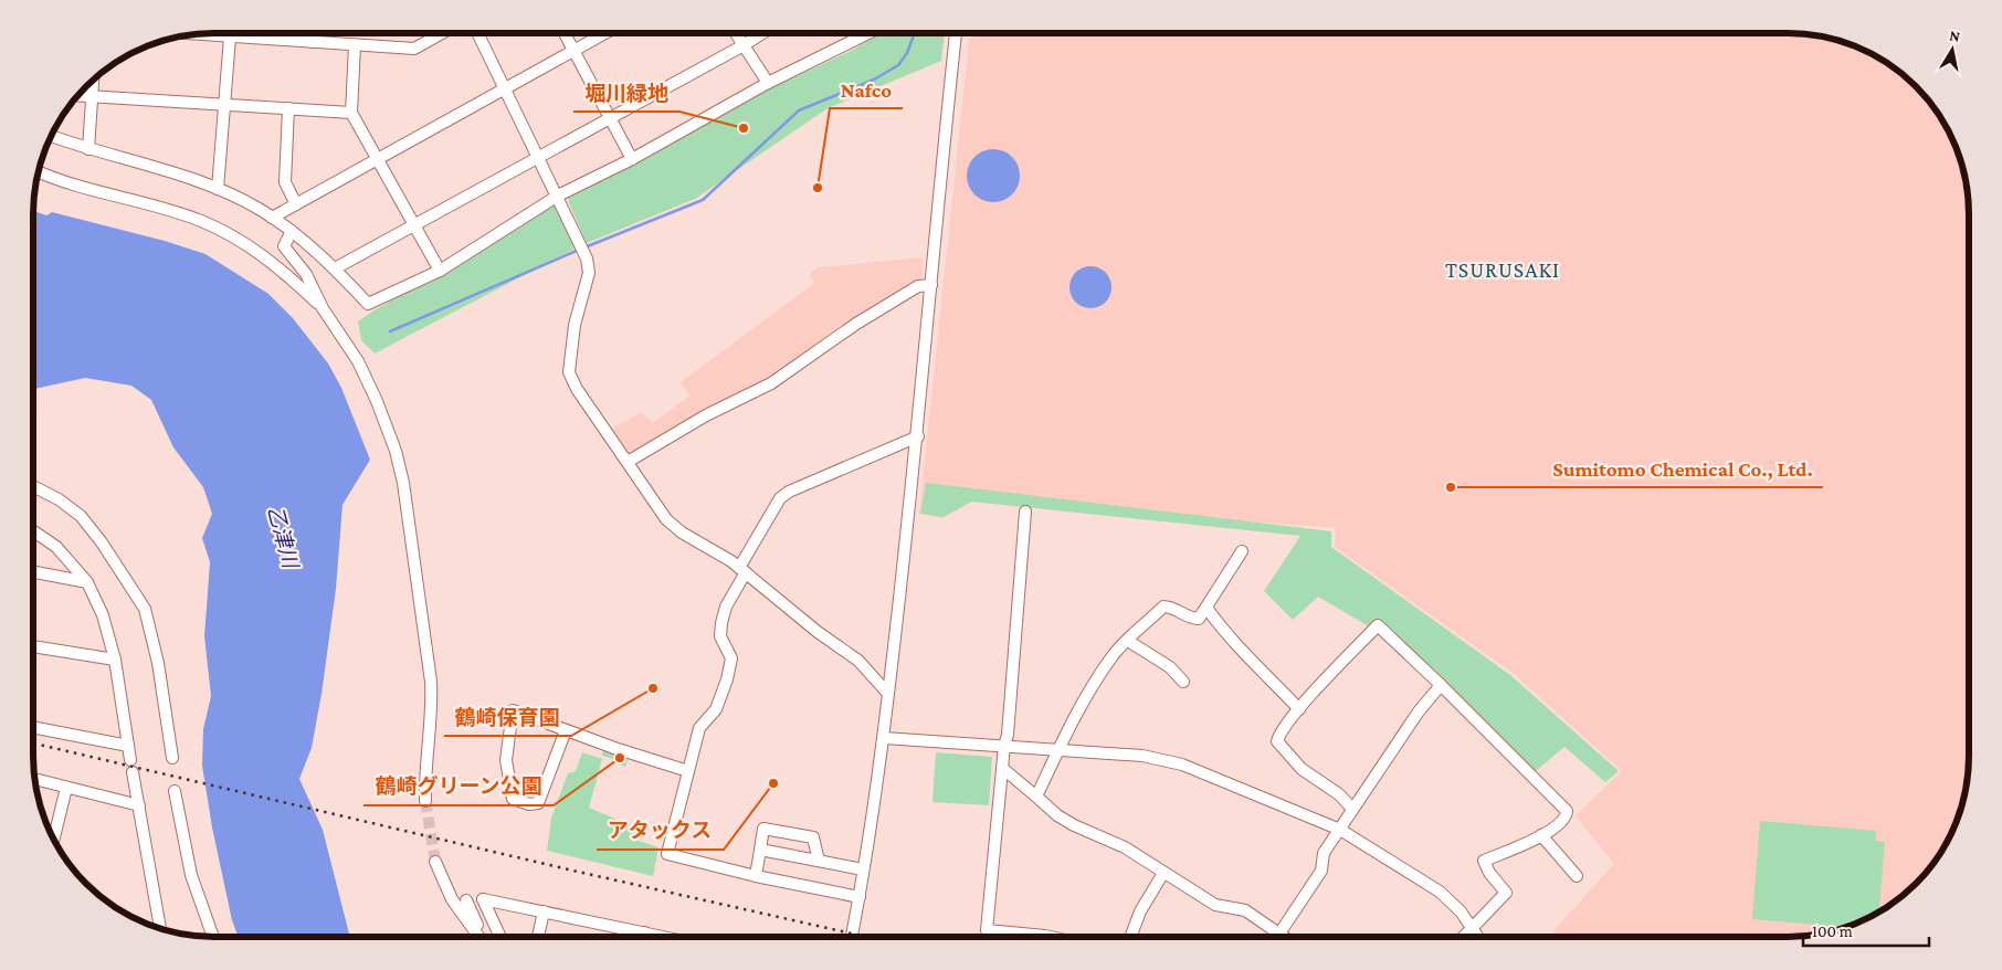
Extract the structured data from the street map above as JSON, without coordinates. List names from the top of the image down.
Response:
{
  "districts": ["TSURUSAKI"],
  "water": ["乙津川"],
  "places": [
    "堀川緑地",
    "Nafco",
    "Sumitomo Chemical Co., Ltd.",
    "鶴崎保育園",
    "鶴崎グリーン公園",
    "アタックス"
  ],
  "scale_bar": "100 m",
  "north": "top"
}
